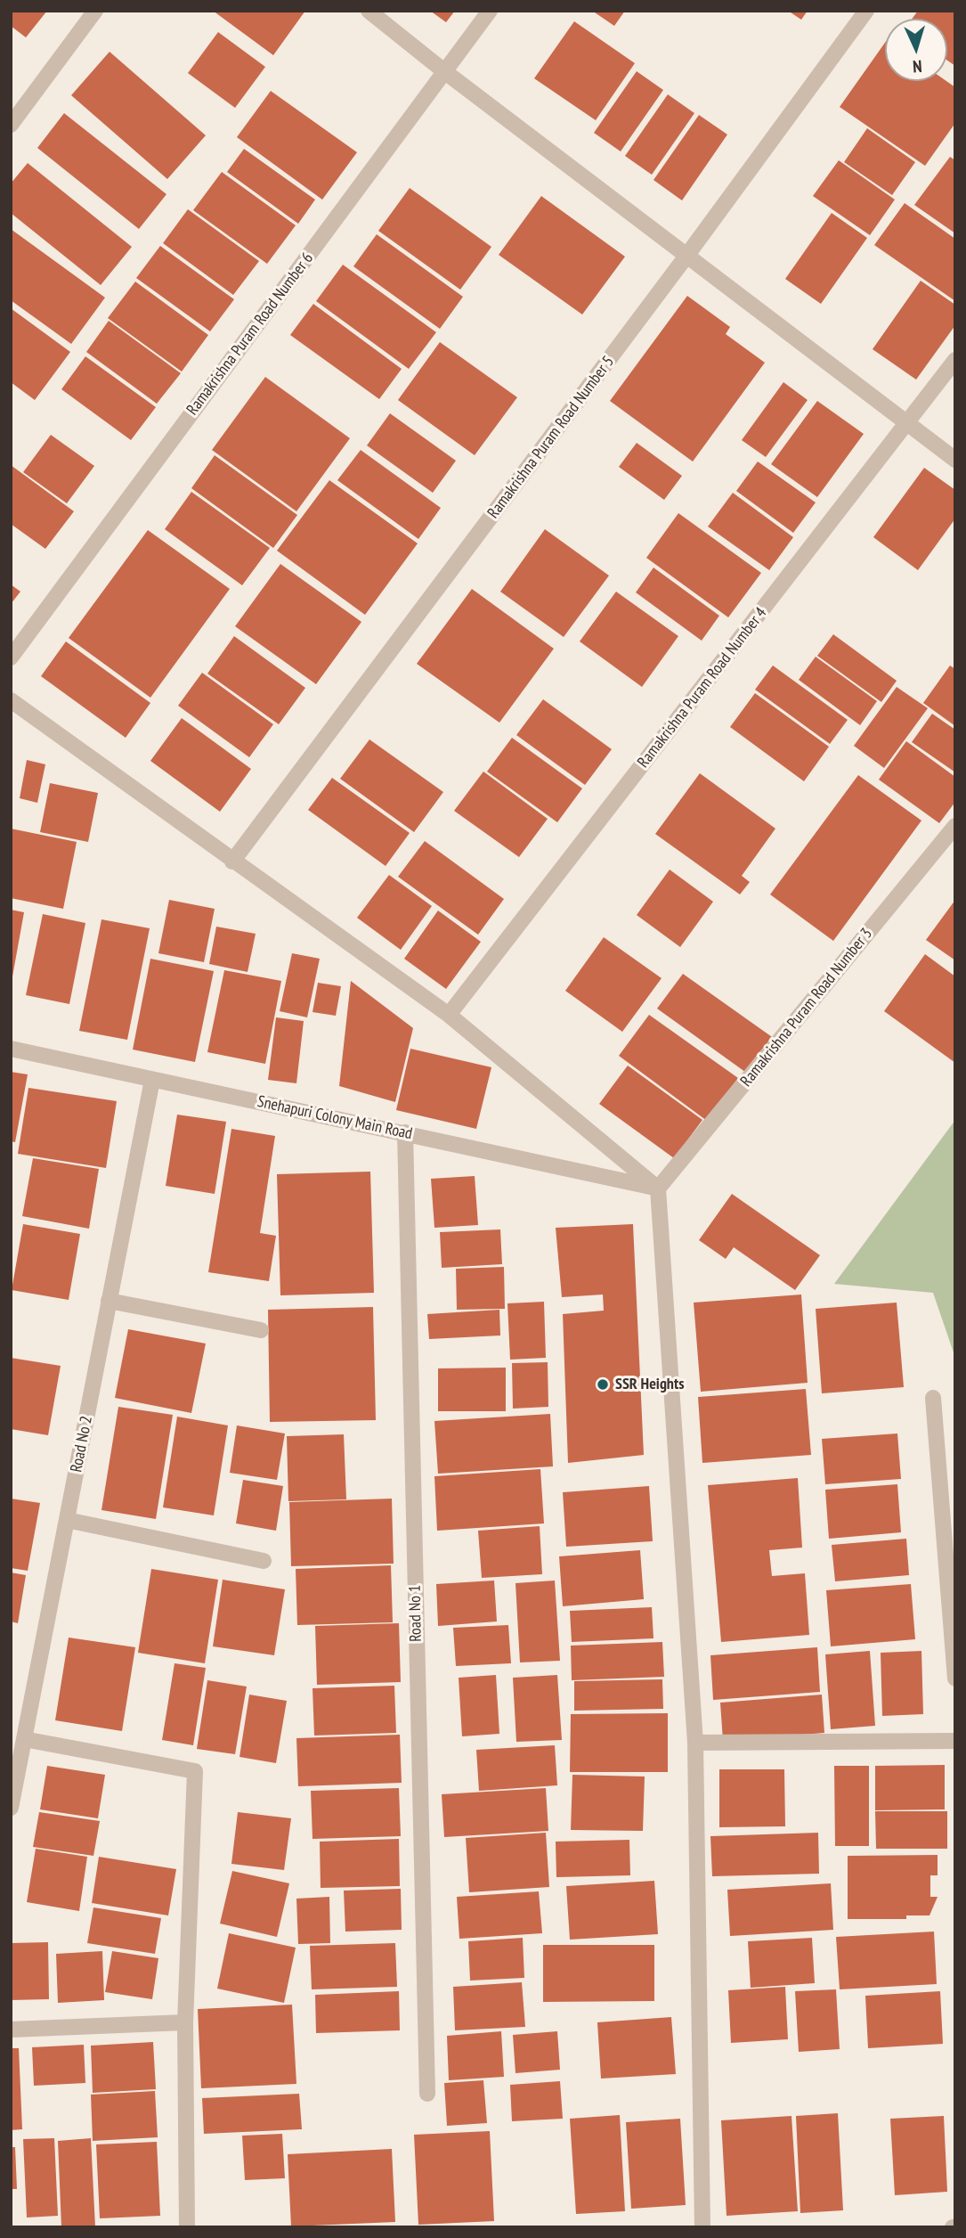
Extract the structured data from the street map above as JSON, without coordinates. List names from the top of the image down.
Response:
{
  "streets": {
    "street": [
      "Ramakrishna Puram Road Number 6",
      "Ramakrishna Puram Road Number 5",
      "Ramakrishna Puram Road Number 4",
      "Ramakrishna Puram Road Number 3",
      "Snehapuri Colony Main Road",
      "Road No 2",
      "Road No 1"
    ]
  },
  "crossings": [
    ["Ramakrishna Puram Road Number 3", "Snehapuri Colony Main Road"],
    ["Snehapuri Colony Main Road", "Road No 2"],
    ["Snehapuri Colony Main Road", "Road No 1"]
  ],
  "places": ["SSR Heights"],
  "north": "bottom"
}
